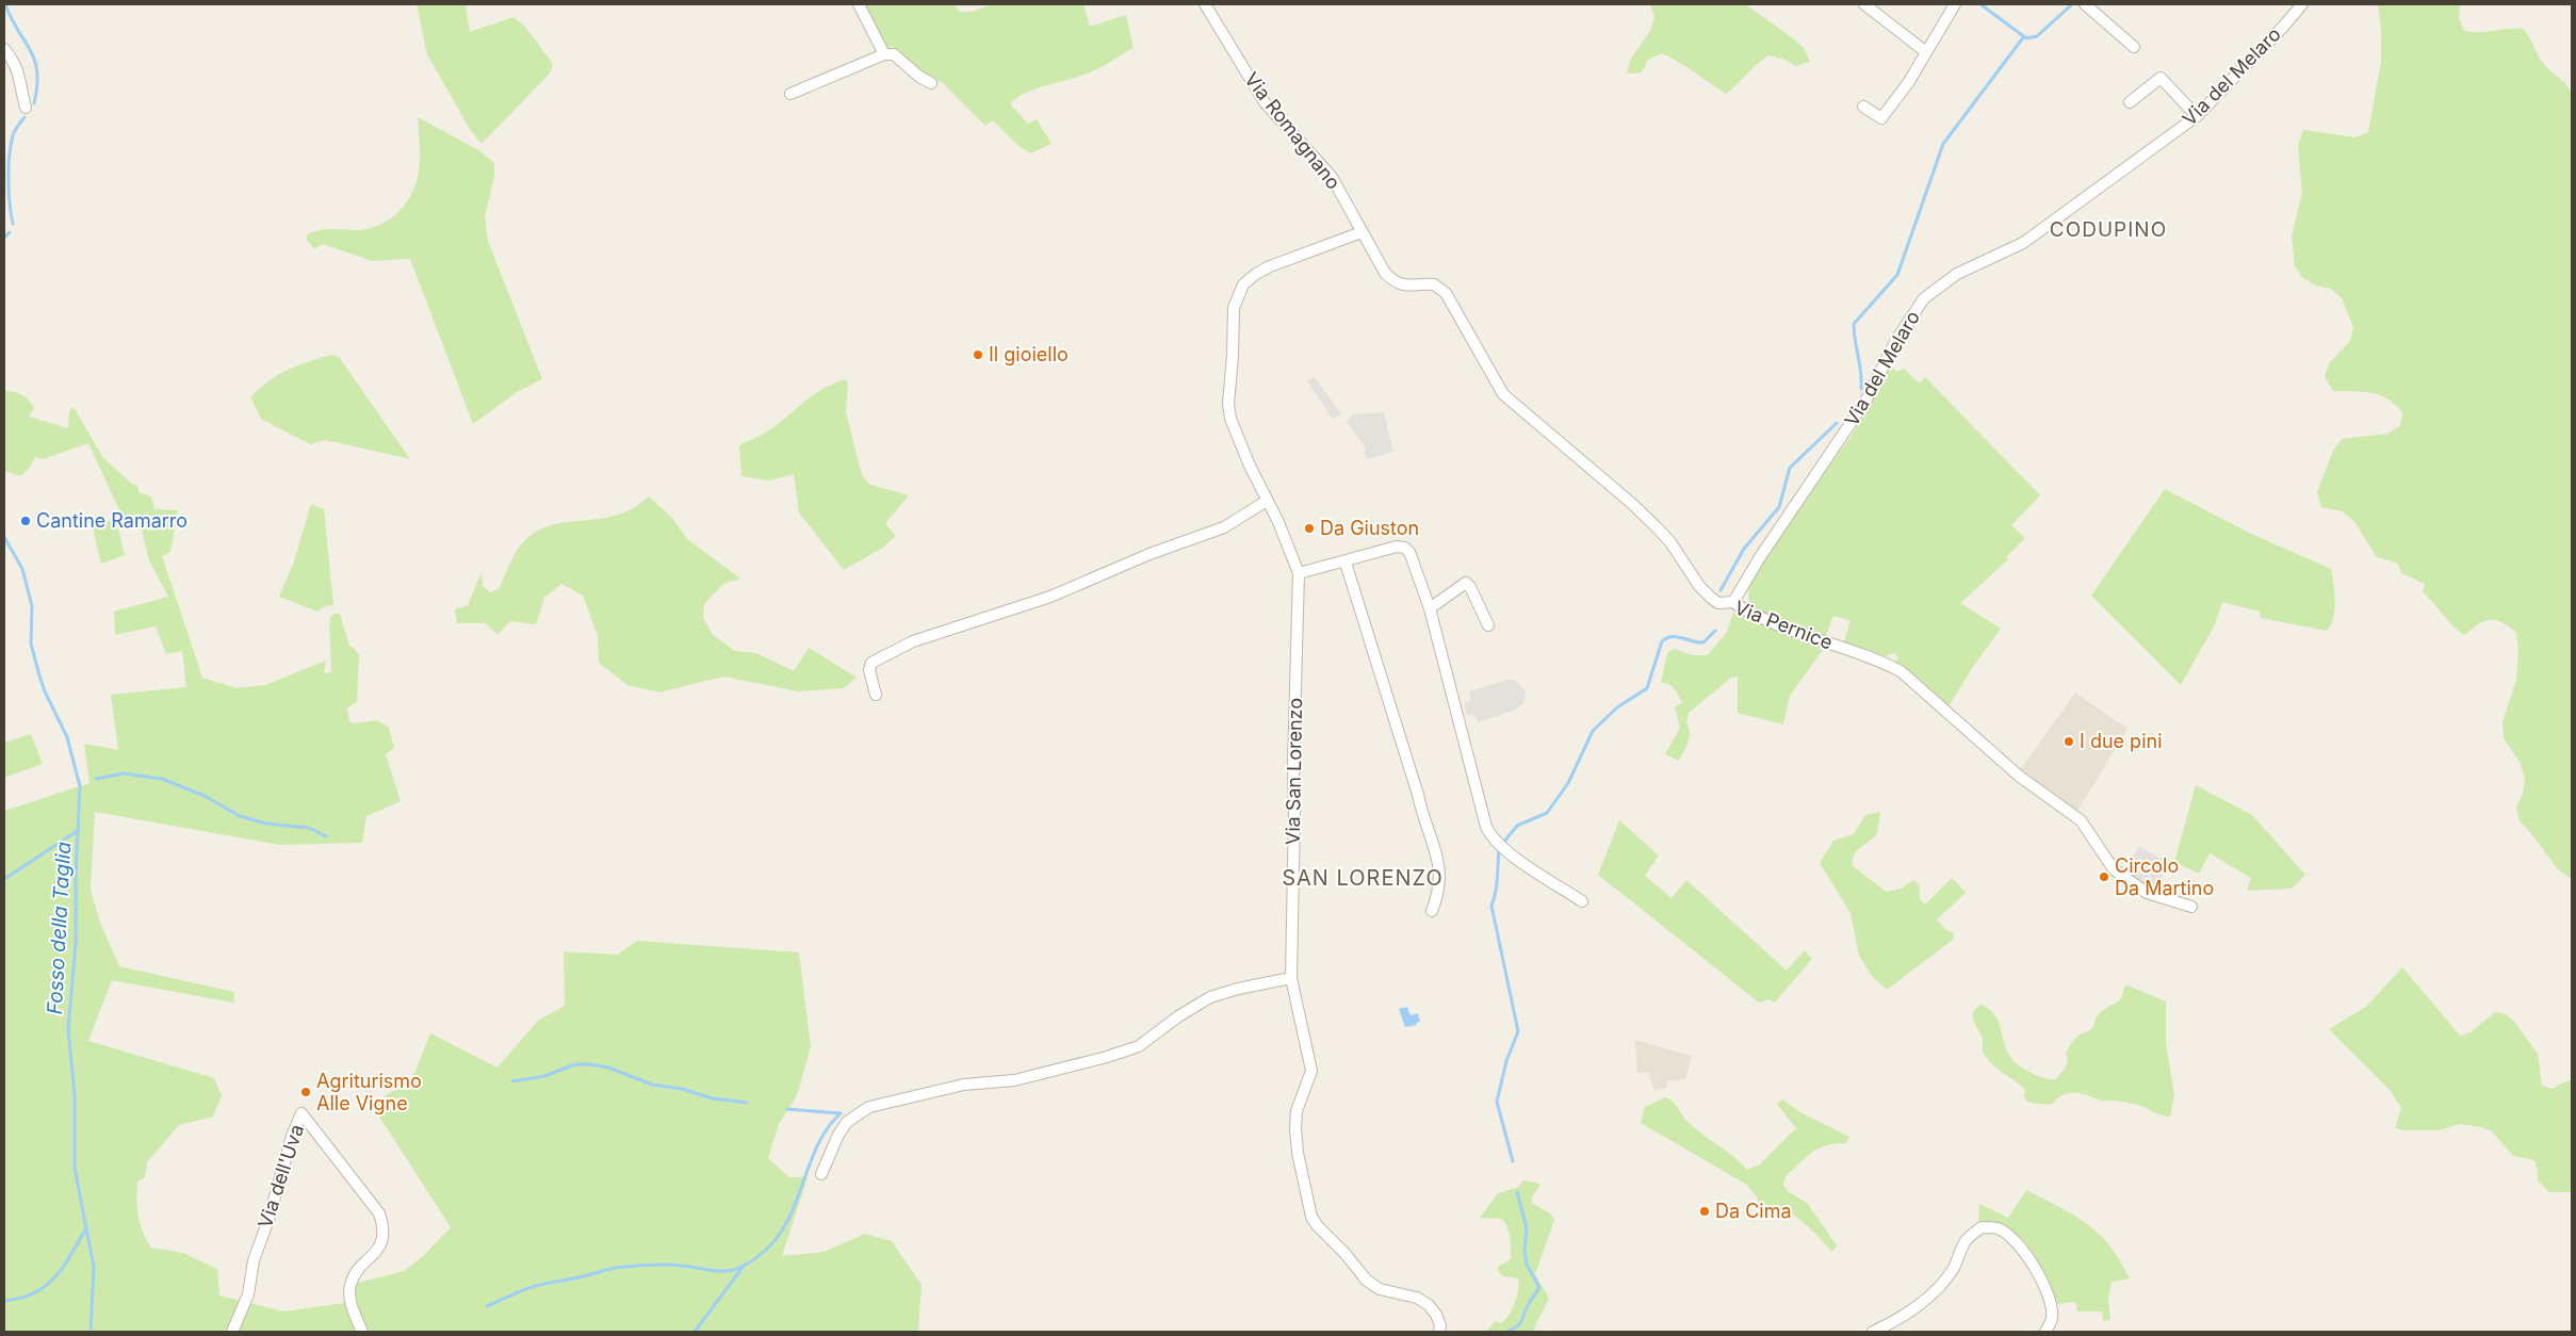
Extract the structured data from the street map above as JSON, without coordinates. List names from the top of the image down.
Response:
{
  "streets": {
    "street": [
      "Via del Melaro",
      "Via Romagnano",
      "Via Pernice",
      "Via San Lorenzo",
      "Via dell'Uva"
    ]
  },
  "crossings": [
    ["Via del Melaro", "Via Pernice"],
    ["Via Romagnano", "Via Pernice"],
    ["Via Romagnano", "Via San Lorenzo"],
    ["Via Pernice", "Via San Lorenzo"]
  ],
  "districts": ["CODUPINO", "SAN LORENZO"],
  "water": ["Fosso della Taglia"],
  "places": [
    "Il gioiello",
    "Cantine Ramarro",
    "Da Giuston",
    "I due pini",
    "Circolo Da Martino",
    "Agriturismo Alle Vigne",
    "Da Cima"
  ]
}
